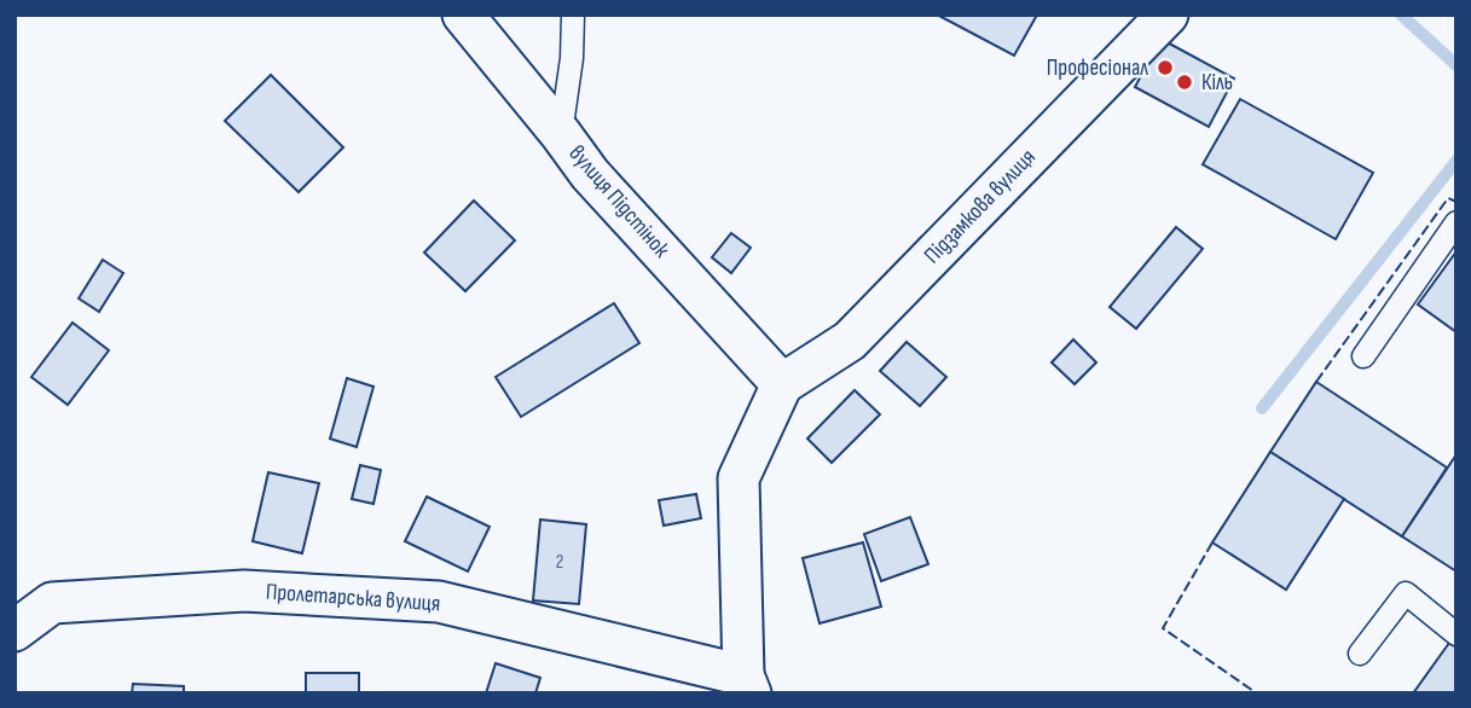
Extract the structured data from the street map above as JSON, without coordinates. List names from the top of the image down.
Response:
{
  "streets": {
    "street": ["вулиця Підстінок", "Підзамкова вулиця", "Пролетарська вулиця"]
  },
  "crossings": [
    ["вулиця Підстінок", "Підзамкова вулиця"],
    ["вулиця Підстінок", "Пролетарська вулиця"],
    ["Підзамкова вулиця", "Пролетарська вулиця"]
  ],
  "places": ["Професіонал", "Кіль"],
  "house_numbers": ["2"]
}
